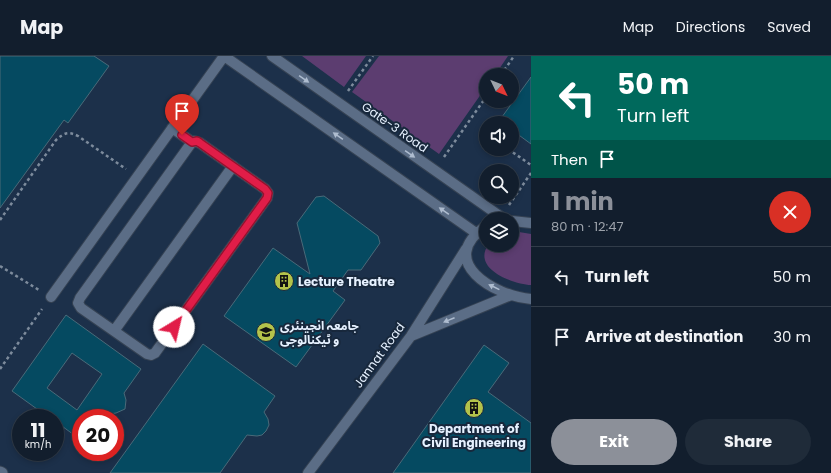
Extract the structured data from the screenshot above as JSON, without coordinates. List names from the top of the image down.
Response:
{
  "streets": {
    "lane": ["Gate-3 Road", "Jannat Road"]
  },
  "places": {
    "building": ["Lecture Theatre", "Department of Civil Engineering"],
    "school or university": ["جامعہ انجینئری و ٹیکنالوجی"]
  },
  "north": "bottom right",
  "page": {
    "header": "Map",
    "nav": ["Map", "Directions", "Saved"],
    "turn": ["50 m", "Turn left"],
    "then": "Then",
    "heading": ["1 min", "80 m · 12:47"],
    "list": [
      {
        "name": "Turn left",
        "value": "50 m"
      },
      {
        "name": "Arrive at destination",
        "value": "30 m"
      }
    ],
    "speed": "11 km/h",
    "limit": "20",
    "buttons": ["Exit", "Share"]
  }
}
